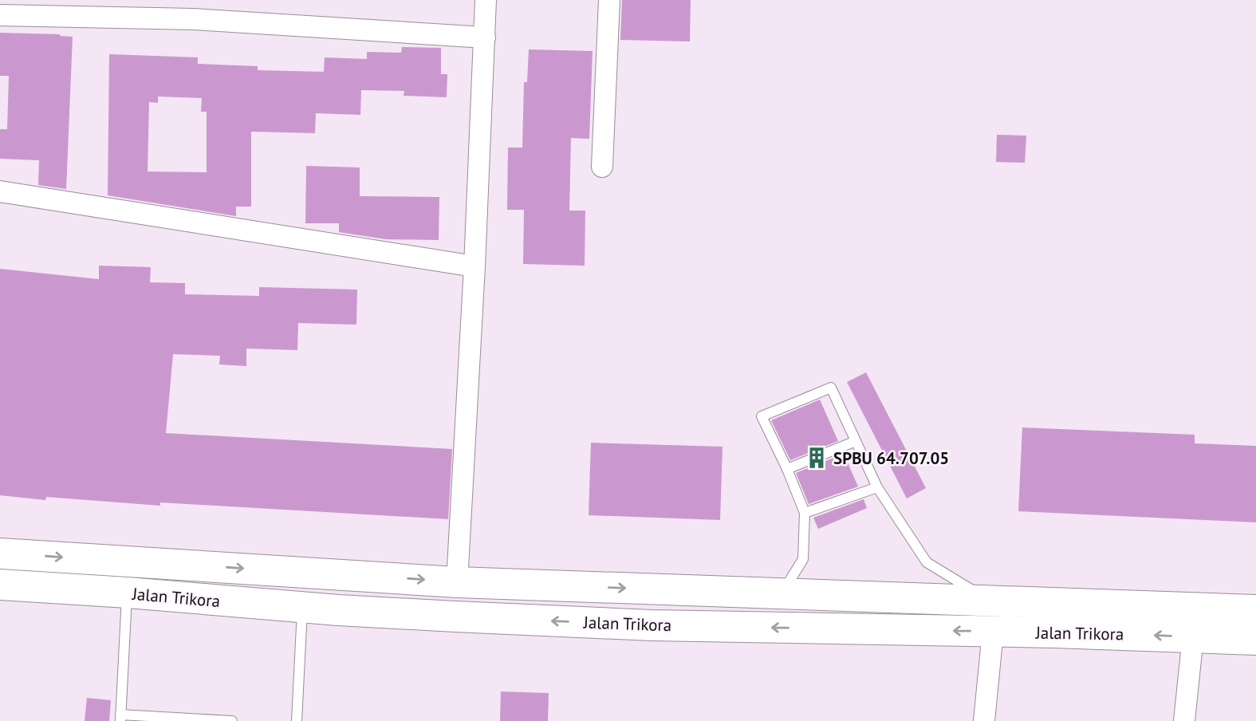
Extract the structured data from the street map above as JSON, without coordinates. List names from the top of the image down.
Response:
{
  "streets": {
    "main road": ["Jalan Trikora"]
  },
  "places": {
    "building": ["SPBU 64.707.05"]
  }
}
